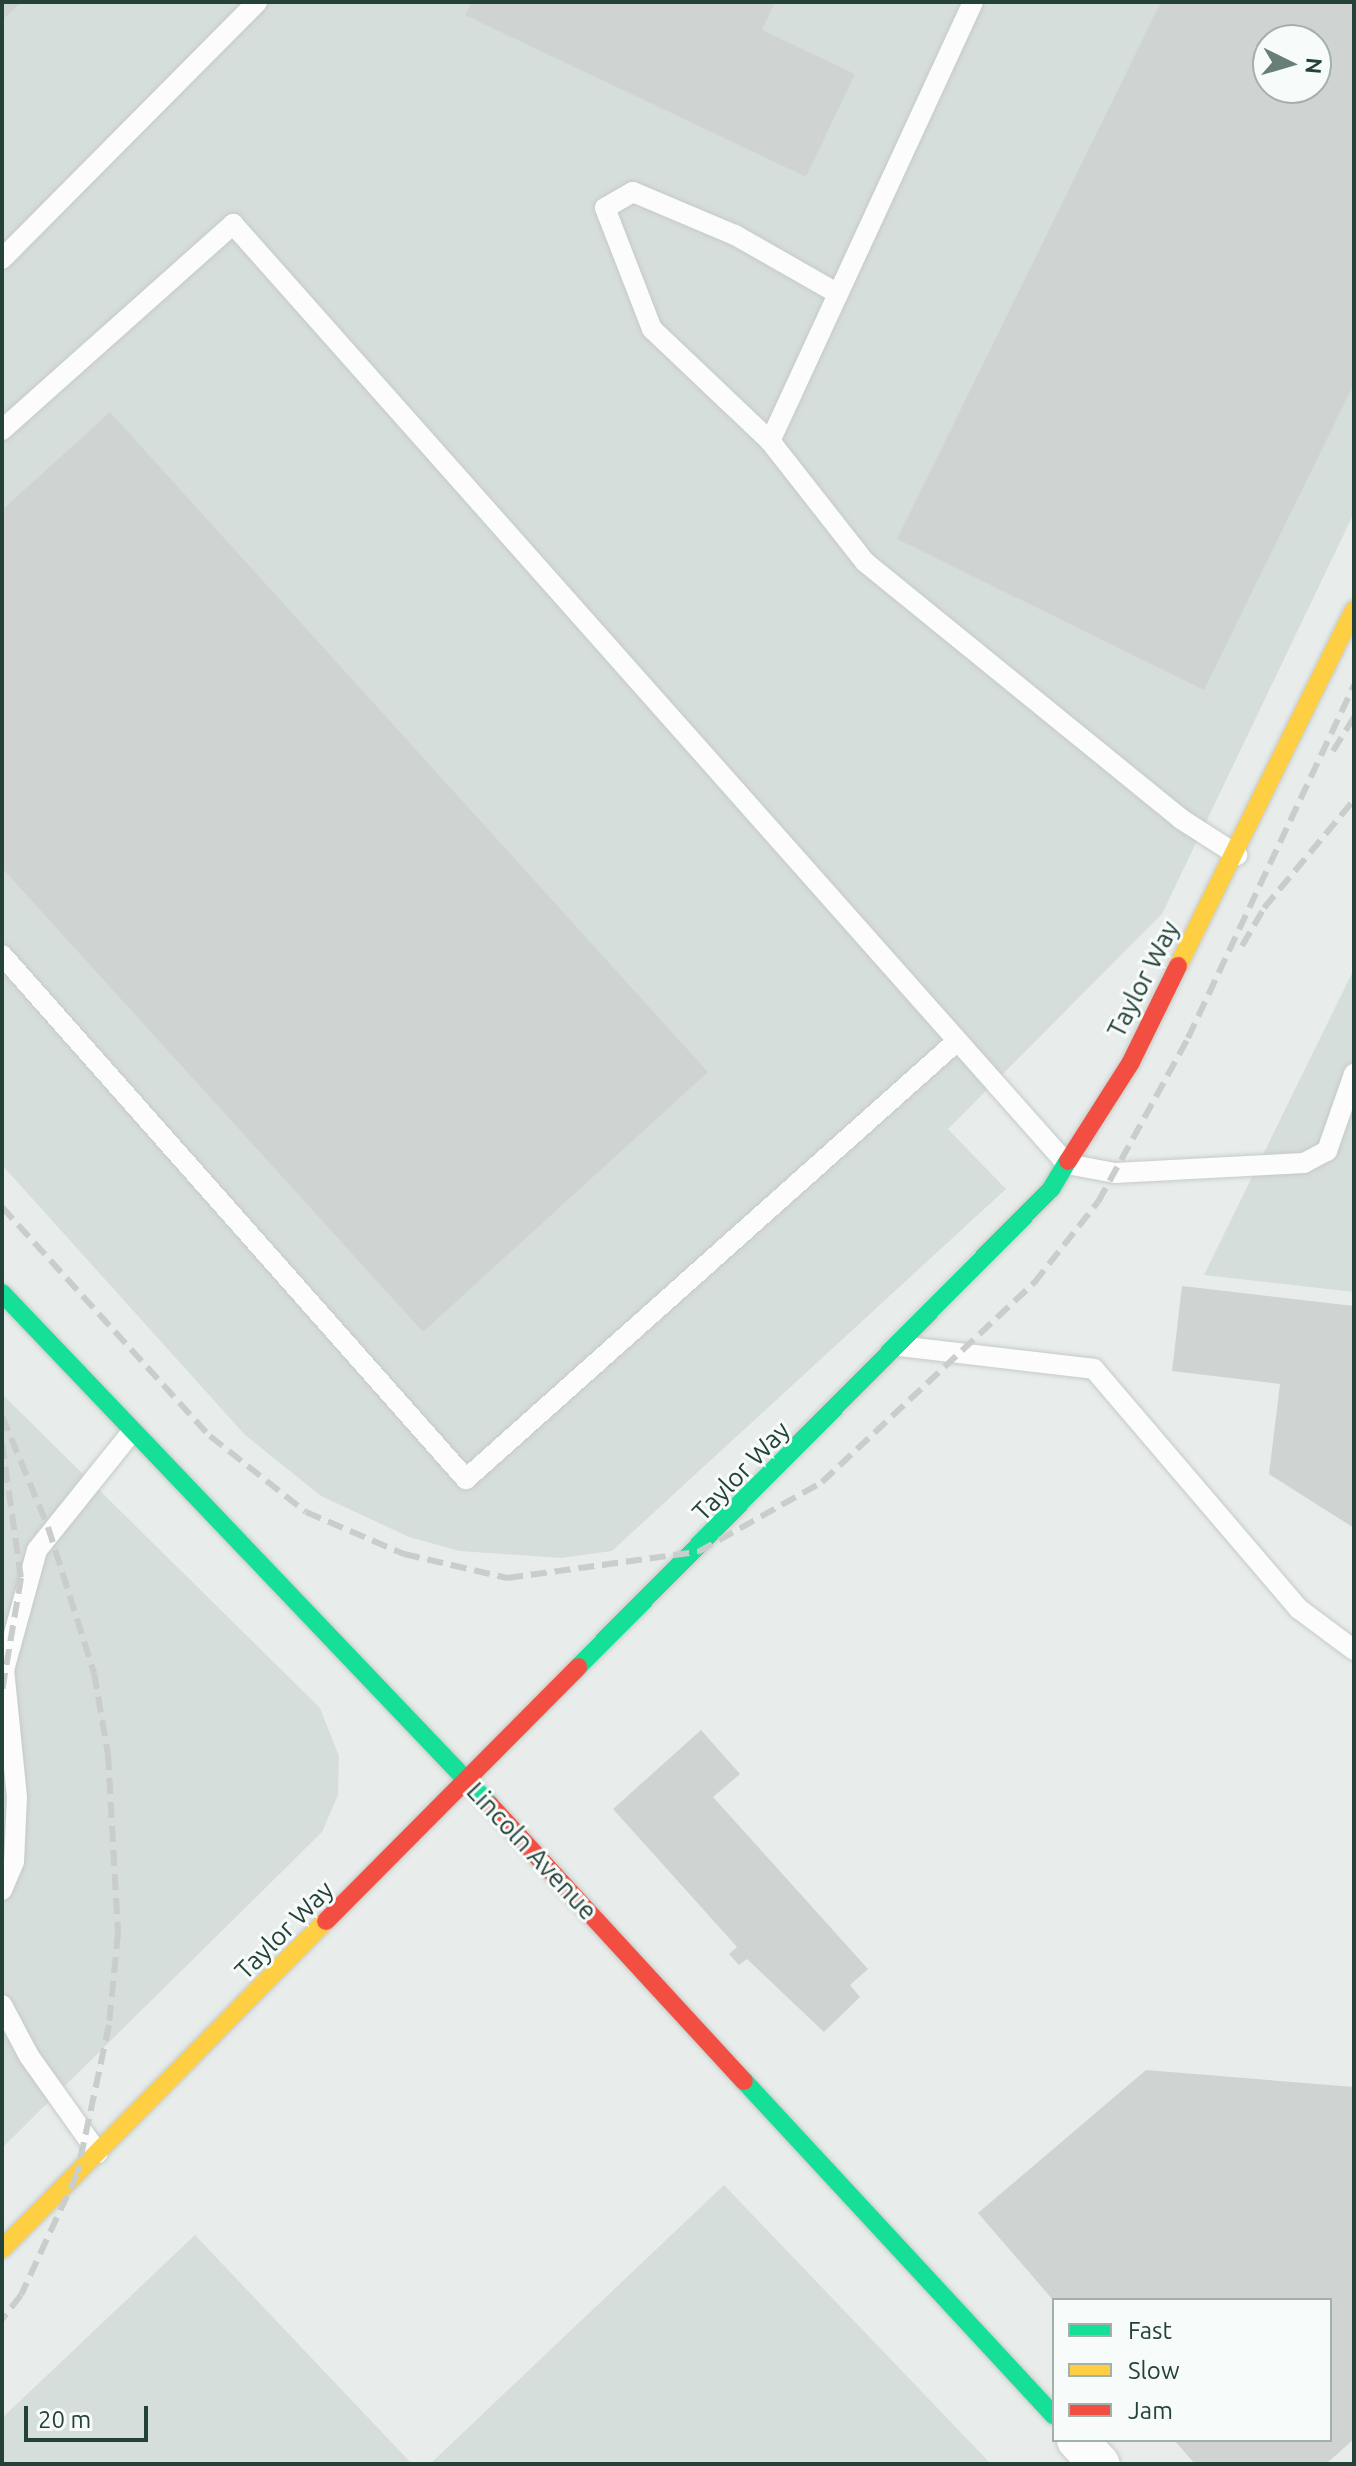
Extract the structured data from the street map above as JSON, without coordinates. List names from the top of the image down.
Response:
{
  "streets": {
    "street": ["Taylor Way", "Lincoln Avenue"]
  },
  "crossings": [
    ["Taylor Way", "Lincoln Avenue"]
  ],
  "legend": ["Fast", "Slow", "Jam"],
  "scale_bar": "20 m",
  "north": "right"
}
